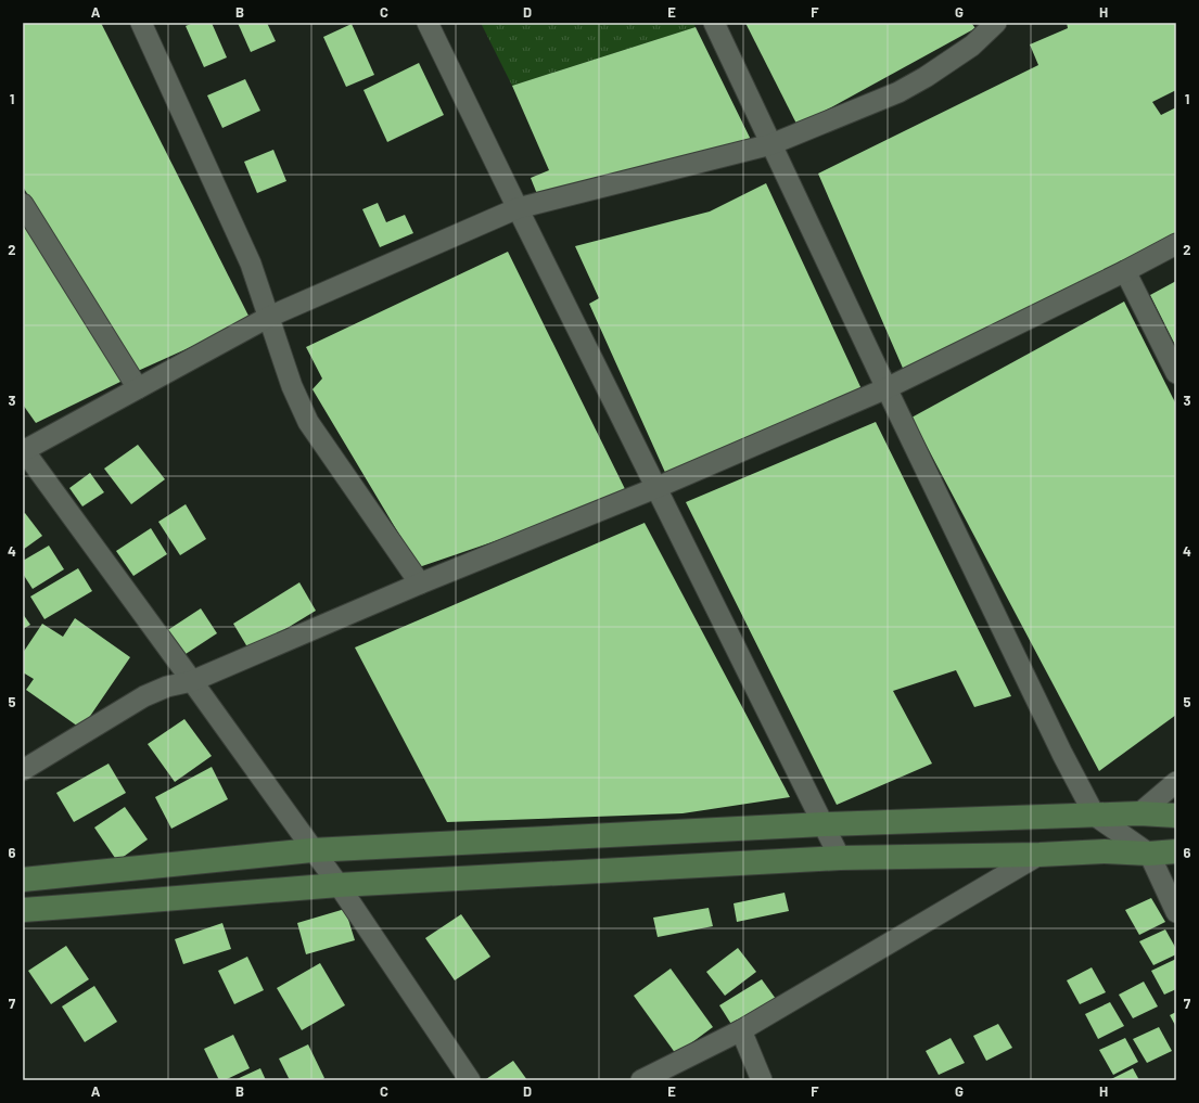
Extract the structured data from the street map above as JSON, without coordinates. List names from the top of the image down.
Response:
{
  "grid": {
    "columns": [
      "A",
      "B",
      "C",
      "D",
      "E",
      "F",
      "G",
      "H"
    ],
    "rows": [
      "1",
      "2",
      "3",
      "4",
      "5",
      "6",
      "7"
    ]
  }
}
